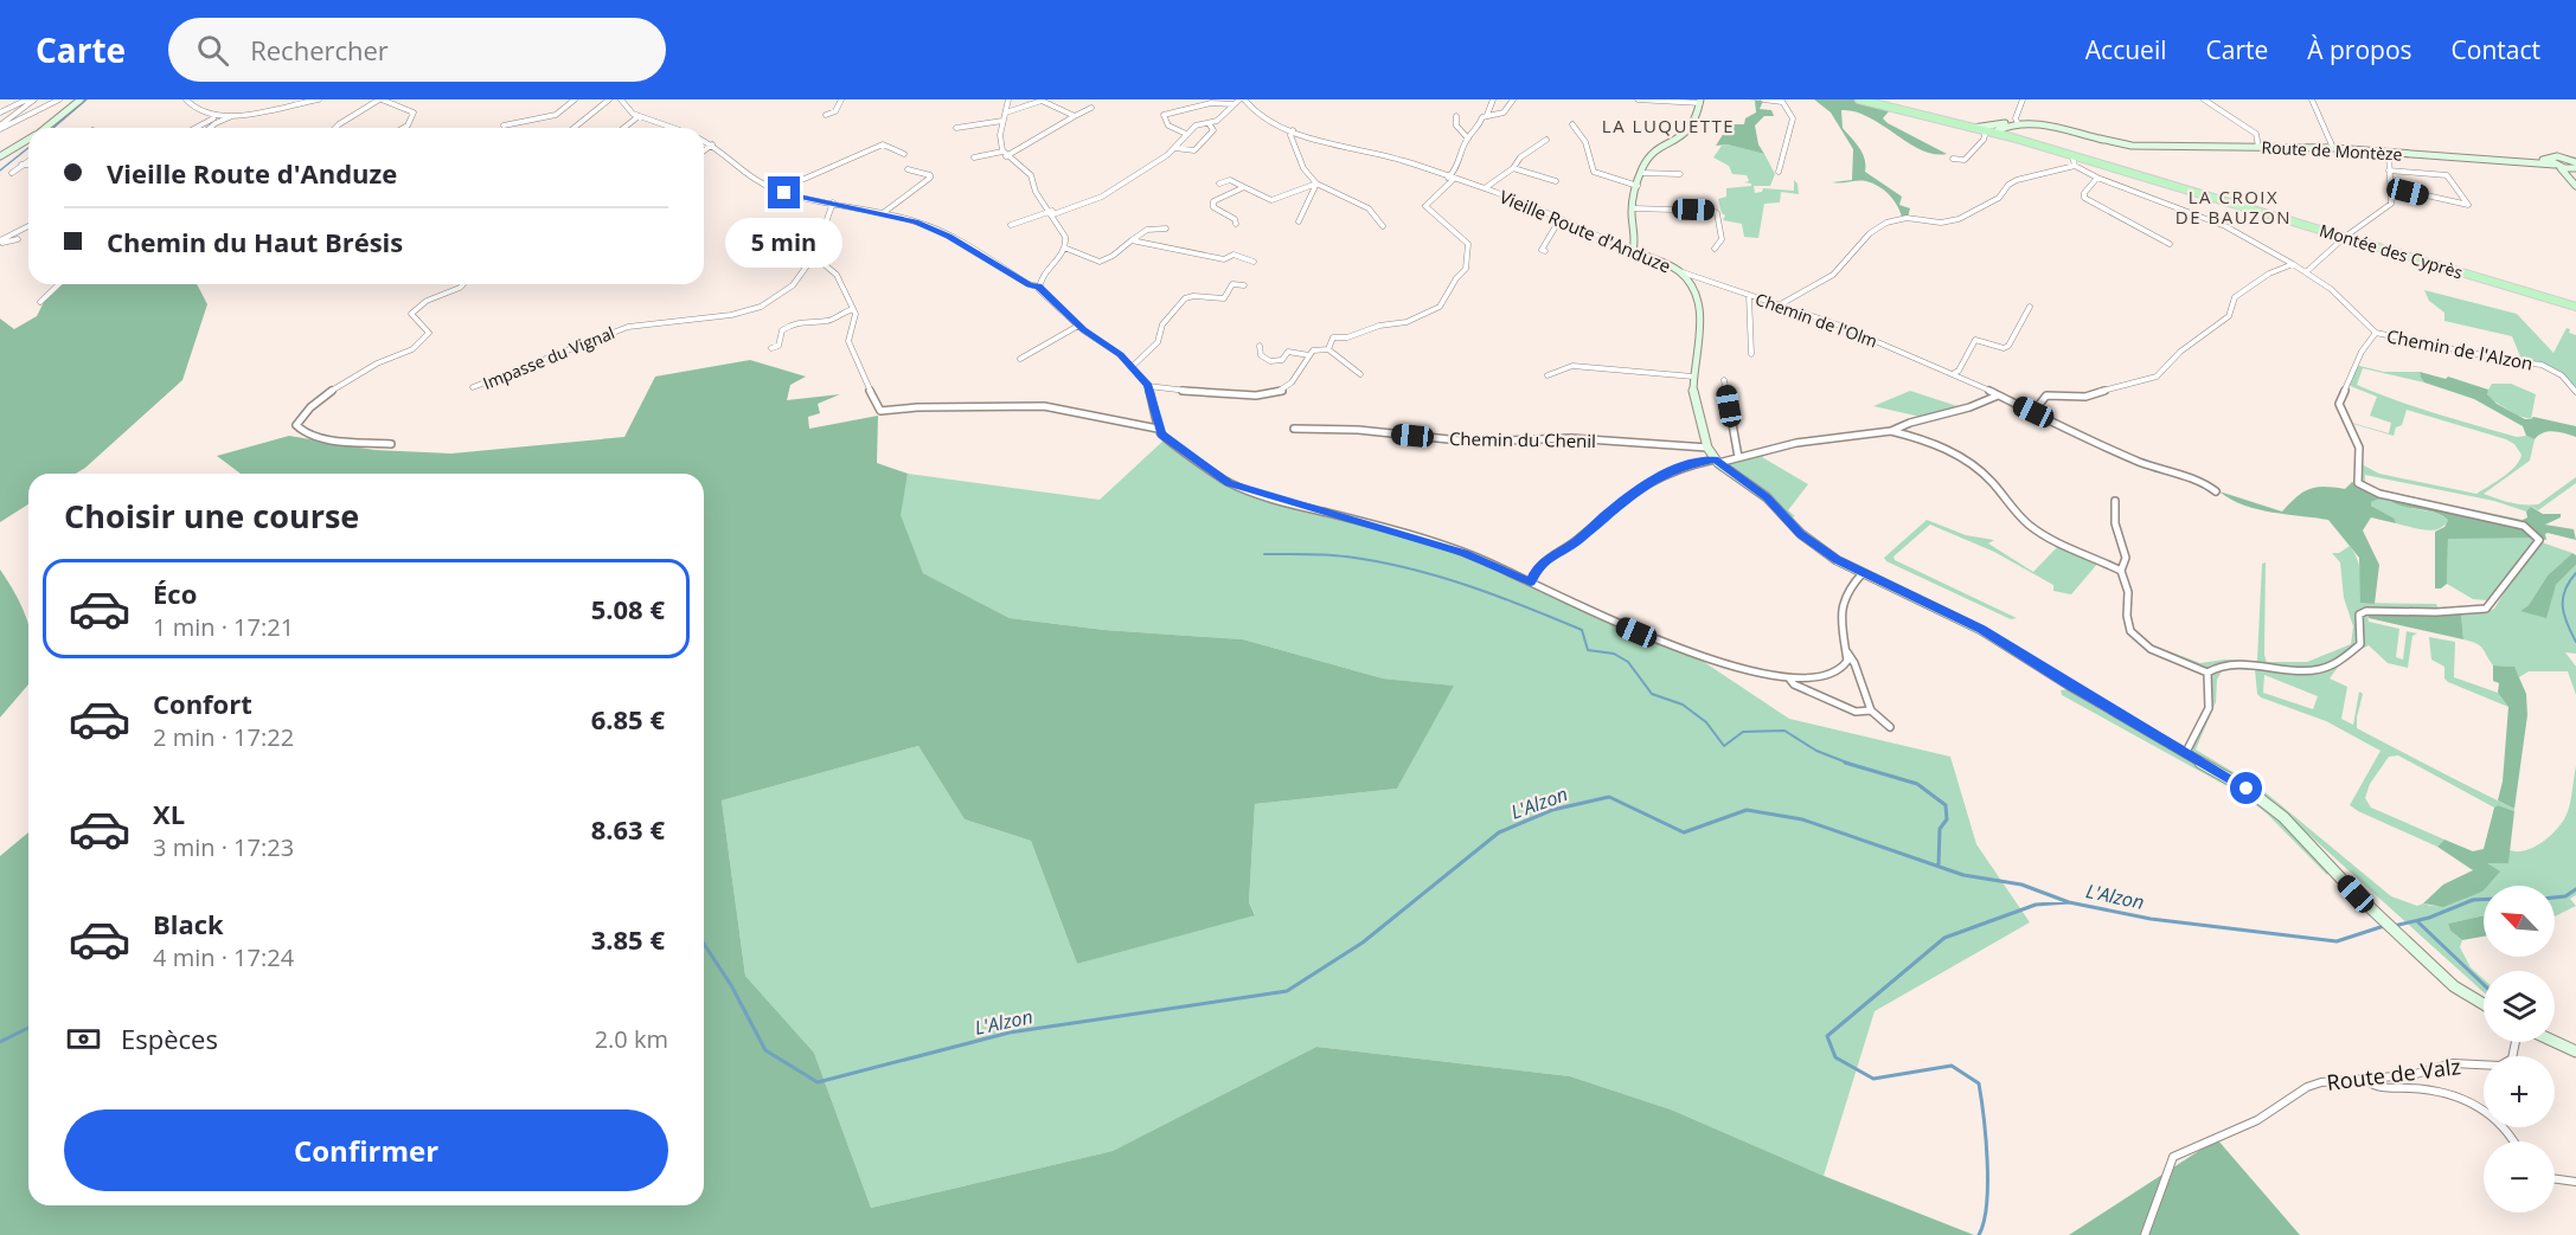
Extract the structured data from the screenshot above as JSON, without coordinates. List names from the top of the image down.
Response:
{
  "streets": {
    "main road": ["Montée des Cyprès"],
    "street": [
      "Route de Montèze",
      "Vieille Route d'Anduze",
      "Chemin de l'Olm",
      "Chemin de l'Alzon",
      "Impasse du Vignal",
      "Chemin du Chenil",
      "Route de Valz"
    ]
  },
  "crossings": [
    ["Route de Montèze", "Montée des Cyprès"],
    ["Vieille Route d'Anduze", "Chemin de l'Olm"],
    ["Vieille Route d'Anduze", "Chemin du Chenil"]
  ],
  "districts": ["LA LUQUETTE", "LA CROIX DE BAUZON"],
  "water": ["L'Alzon"],
  "north": "top left",
  "page": {
    "header": "Carte",
    "search": "Rechercher",
    "nav": [
      "Accueil",
      "Carte",
      "À propos",
      "Contact"
    ],
    "banner": ["Vieille Route d'Anduze", "Chemin du Haut Brésis"],
    "bubble": "5 min",
    "heading": "Choisir une course",
    "list": [
      {
        "name": "Éco",
        "note": "1 min · 17:21",
        "value": "5.08 €"
      },
      {
        "name": "Confort",
        "note": "2 min · 17:22",
        "value": "6.85 €"
      },
      {
        "name": "XL",
        "note": "3 min · 17:23",
        "value": "8.63 €"
      },
      {
        "name": "Black",
        "note": "4 min · 17:24",
        "value": "3.85 €"
      }
    ],
    "map_buttons": ["+", "−"],
    "pay": ["Espèces", "2.0 km"],
    "buttons": "Confirmer"
  }
}
